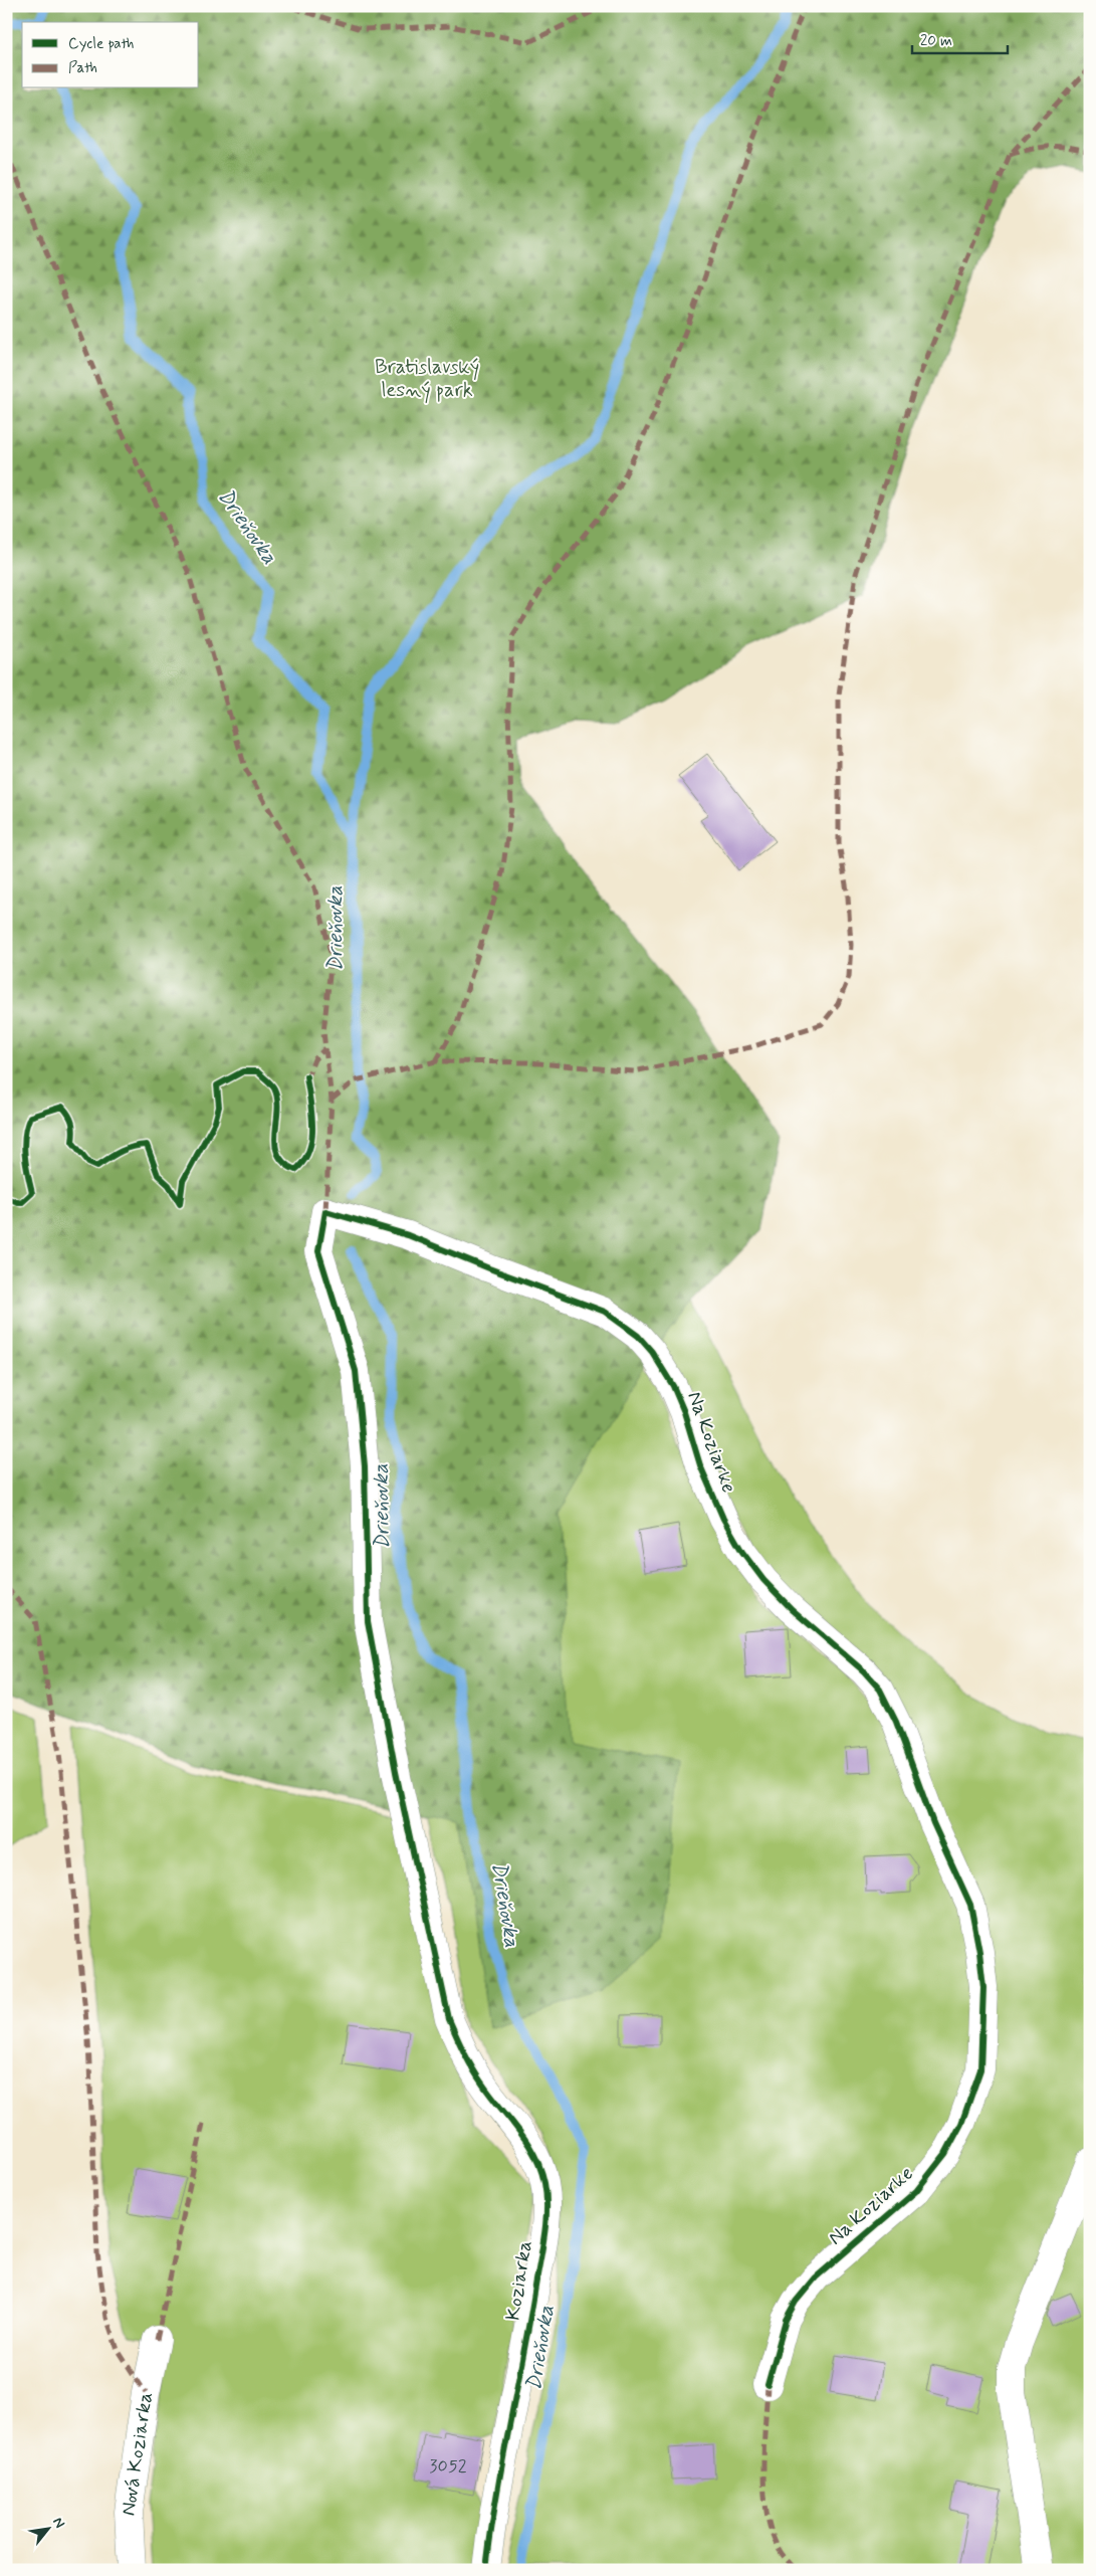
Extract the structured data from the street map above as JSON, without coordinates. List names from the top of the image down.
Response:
{
  "streets": {
    "street": ["Na Koziarke", "Koziarka", "Nová Koziarka"]
  },
  "crossings": [
    ["Na Koziarke", "Koziarka"]
  ],
  "water": ["Drieňovka"],
  "parks": ["Bratislavský lesný park"],
  "house_numbers": ["3052"],
  "legend": ["Cycle path", "Path"],
  "scale_bar": "20 m",
  "north": "top right"
}
